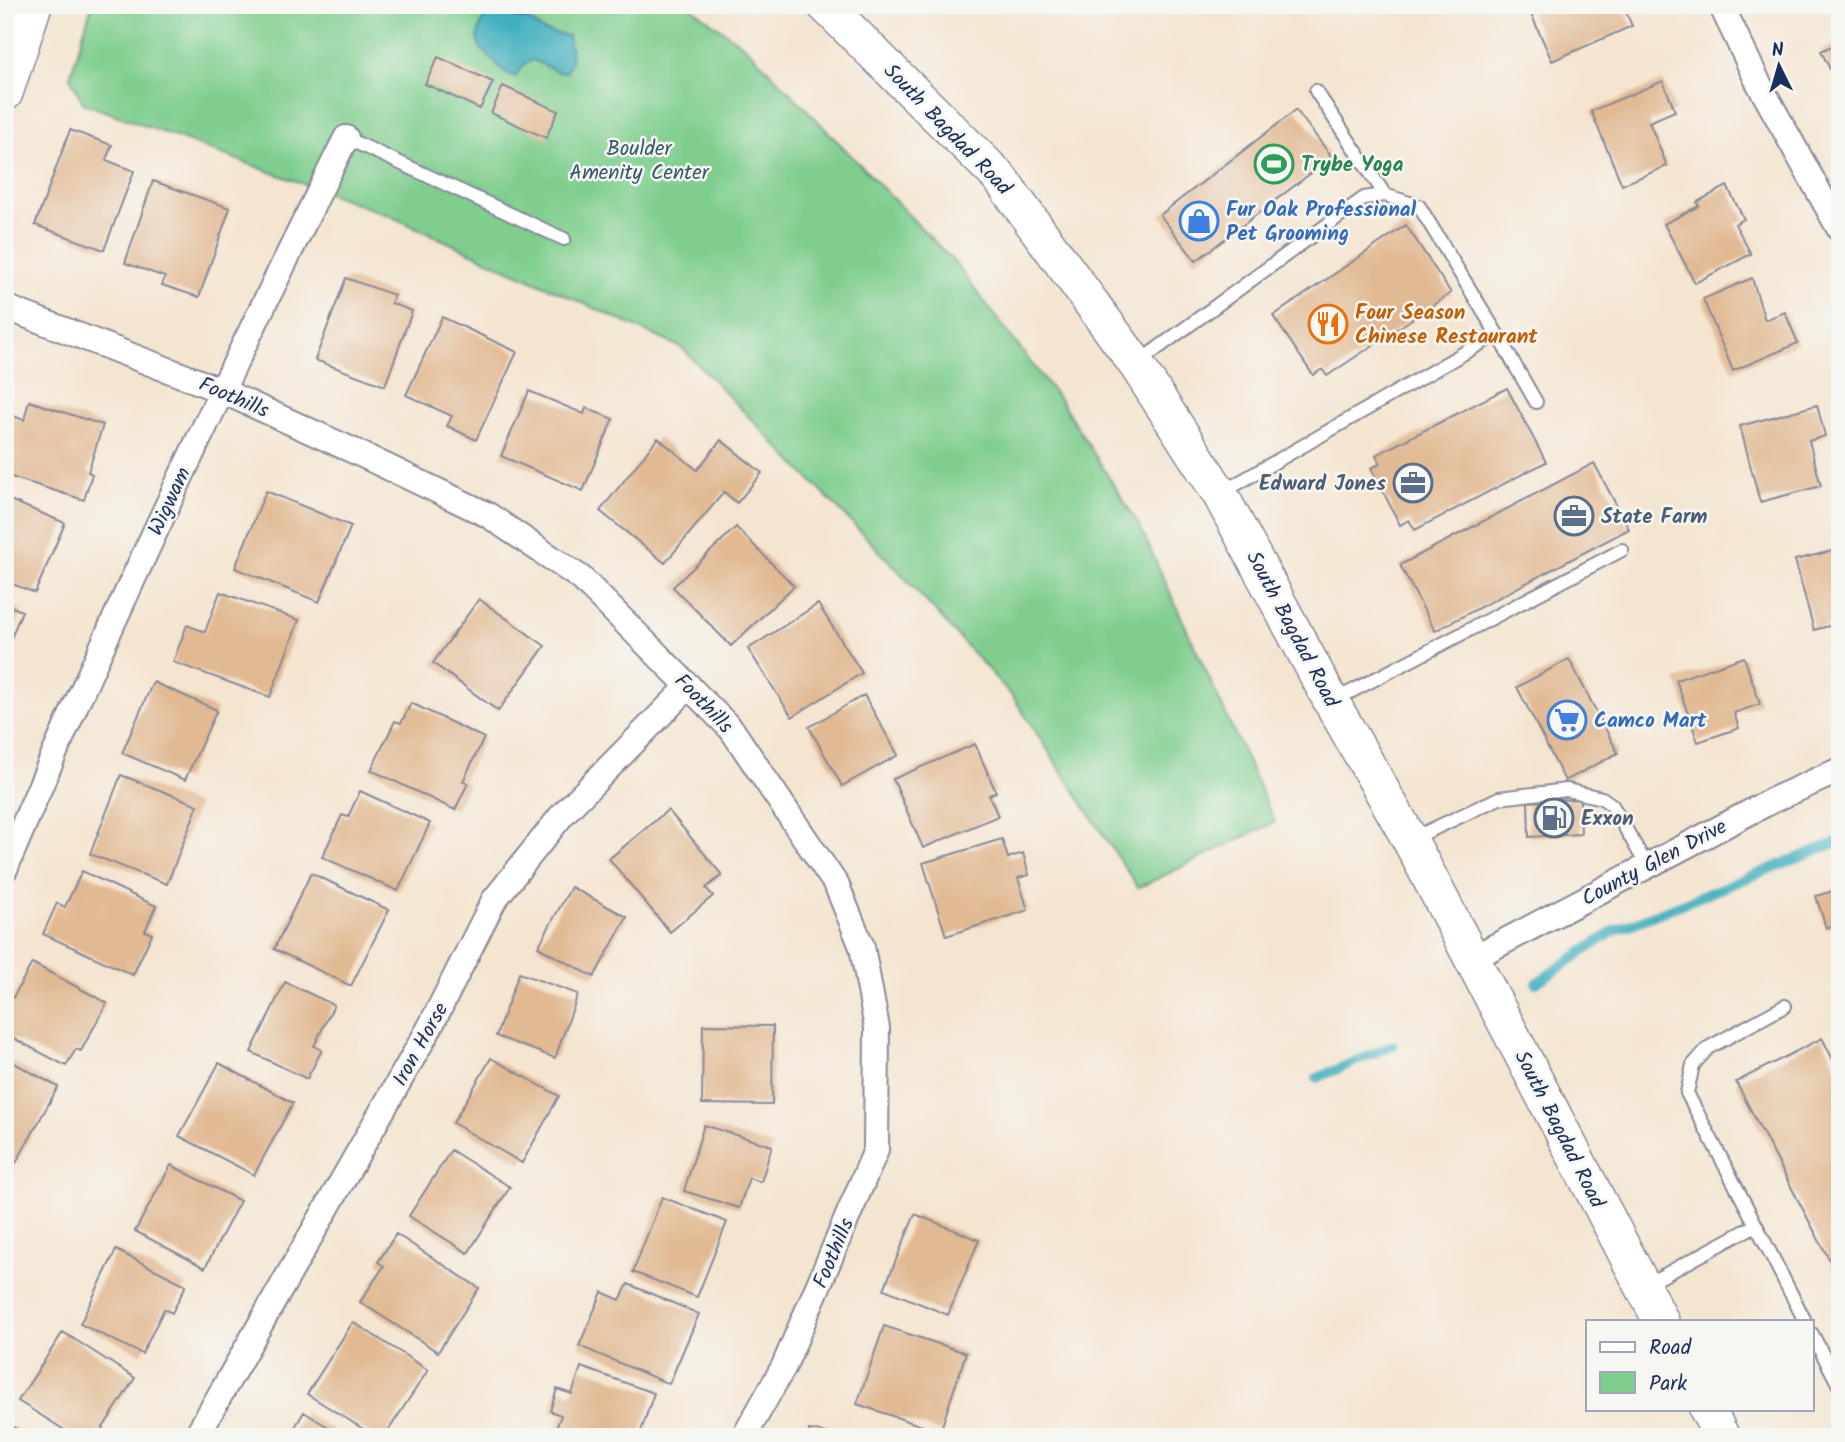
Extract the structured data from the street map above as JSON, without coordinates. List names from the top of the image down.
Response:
{
  "streets": {
    "main road": ["South Bagdad Road"],
    "street": [
      "Foothills",
      "Wigwam",
      "County Glen Drive",
      "Iron Horse"
    ]
  },
  "crossings": [
    ["South Bagdad Road", "County Glen Drive"],
    ["Foothills", "Wigwam"],
    ["Foothills", "Iron Horse"]
  ],
  "parks": ["Boulder Amenity Center"],
  "places": {
    "sports": ["Trybe Yoga"],
    "shop": ["Fur Oak Professional Pet Grooming"],
    "restaurant": ["Four Season Chinese Restaurant"],
    "office": ["Edward Jones", "State Farm"],
    "supermarket": ["Camco Mart"],
    "fuel station": ["Exxon"]
  },
  "legend": ["Road", "Park"],
  "north": "top"
}
